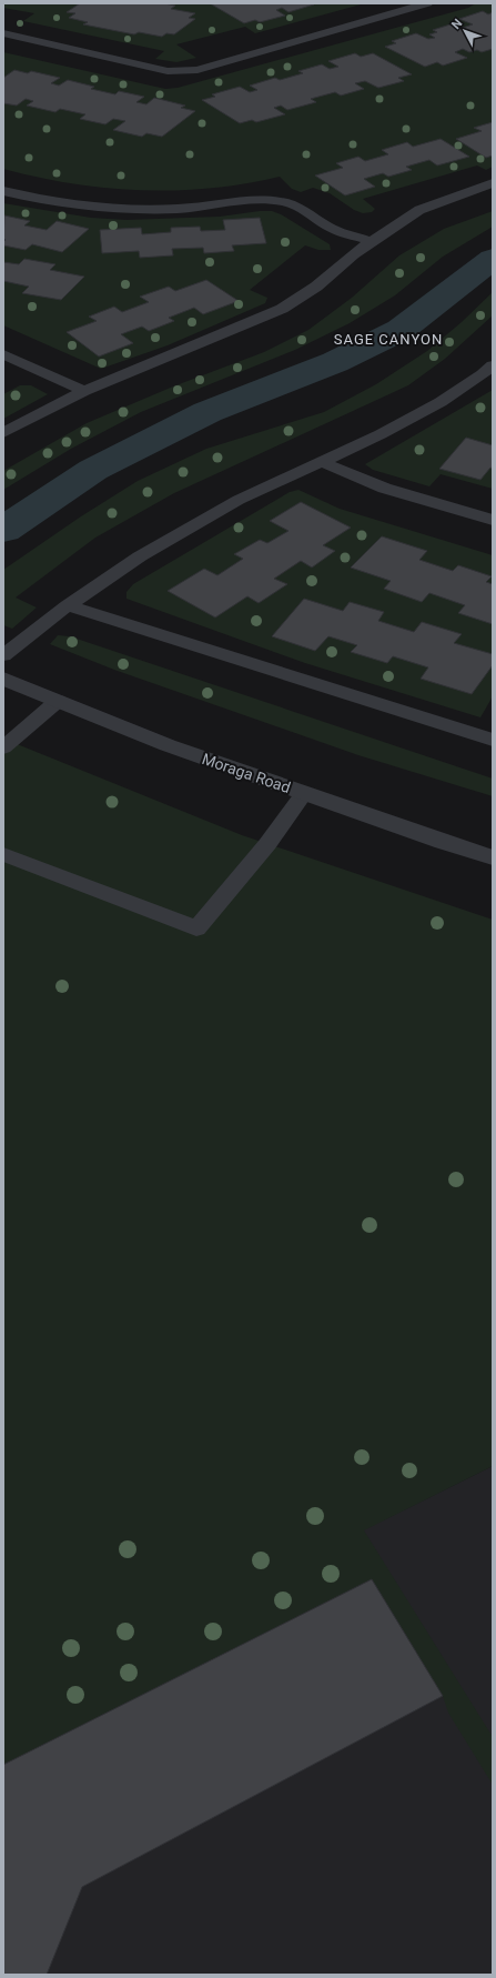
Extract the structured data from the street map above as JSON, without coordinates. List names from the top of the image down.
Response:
{
  "streets": {
    "street": ["Moraga Road"]
  },
  "districts": ["SAGE CANYON"],
  "north": "top left"
}
